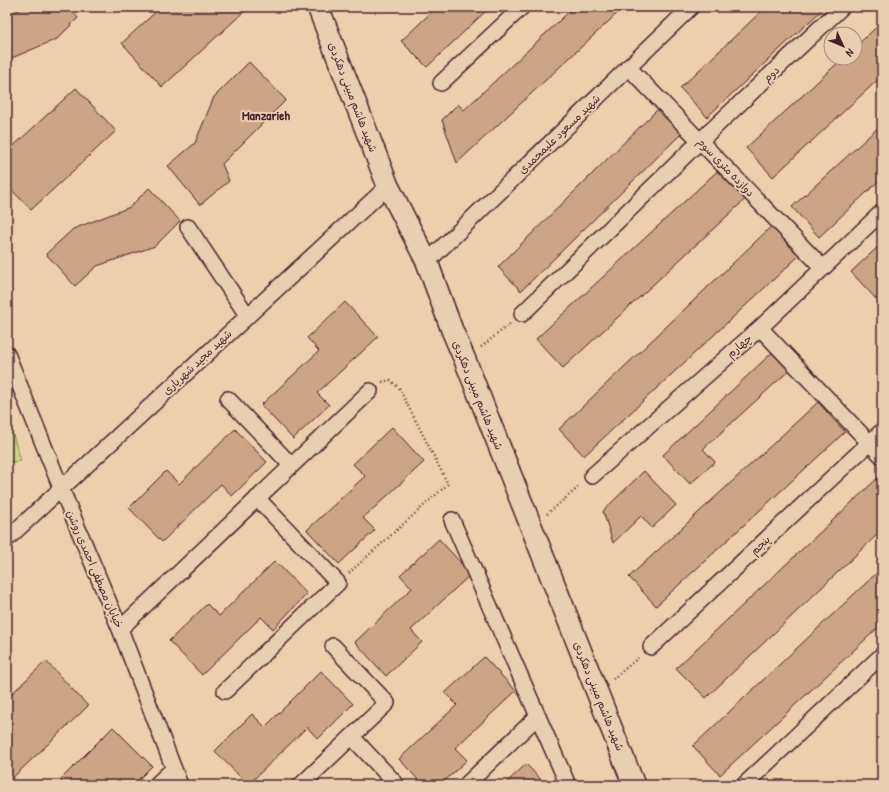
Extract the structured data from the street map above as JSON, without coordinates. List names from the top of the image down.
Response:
{
  "streets": {
    "main road": ["شهید هاشم مبینی دهکردی"],
    "street": [
      "دوم",
      "شهید مسعود علیمحمدی",
      "دوازده متری سوم",
      "چهارم",
      "شهید مجید شهریاری",
      "پنجم",
      "خیابان مصطفی احمدی روشن"
    ]
  },
  "crossings": [
    ["دوم", "دوازده متری سوم"],
    ["شهید هاشم مبینی دهکردی", "شهید مسعود علیمحمدی"],
    ["شهید هاشم مبینی دهکردی", "شهید مجید شهریاری"],
    ["شهید مسعود علیمحمدی", "دوازده متری سوم"],
    ["دوازده متری سوم", "چهارم"],
    ["شهید مجید شهریاری", "خیابان مصطفی احمدی روشن"]
  ],
  "districts": ["Manzarieh"],
  "north": "bottom right"
}
